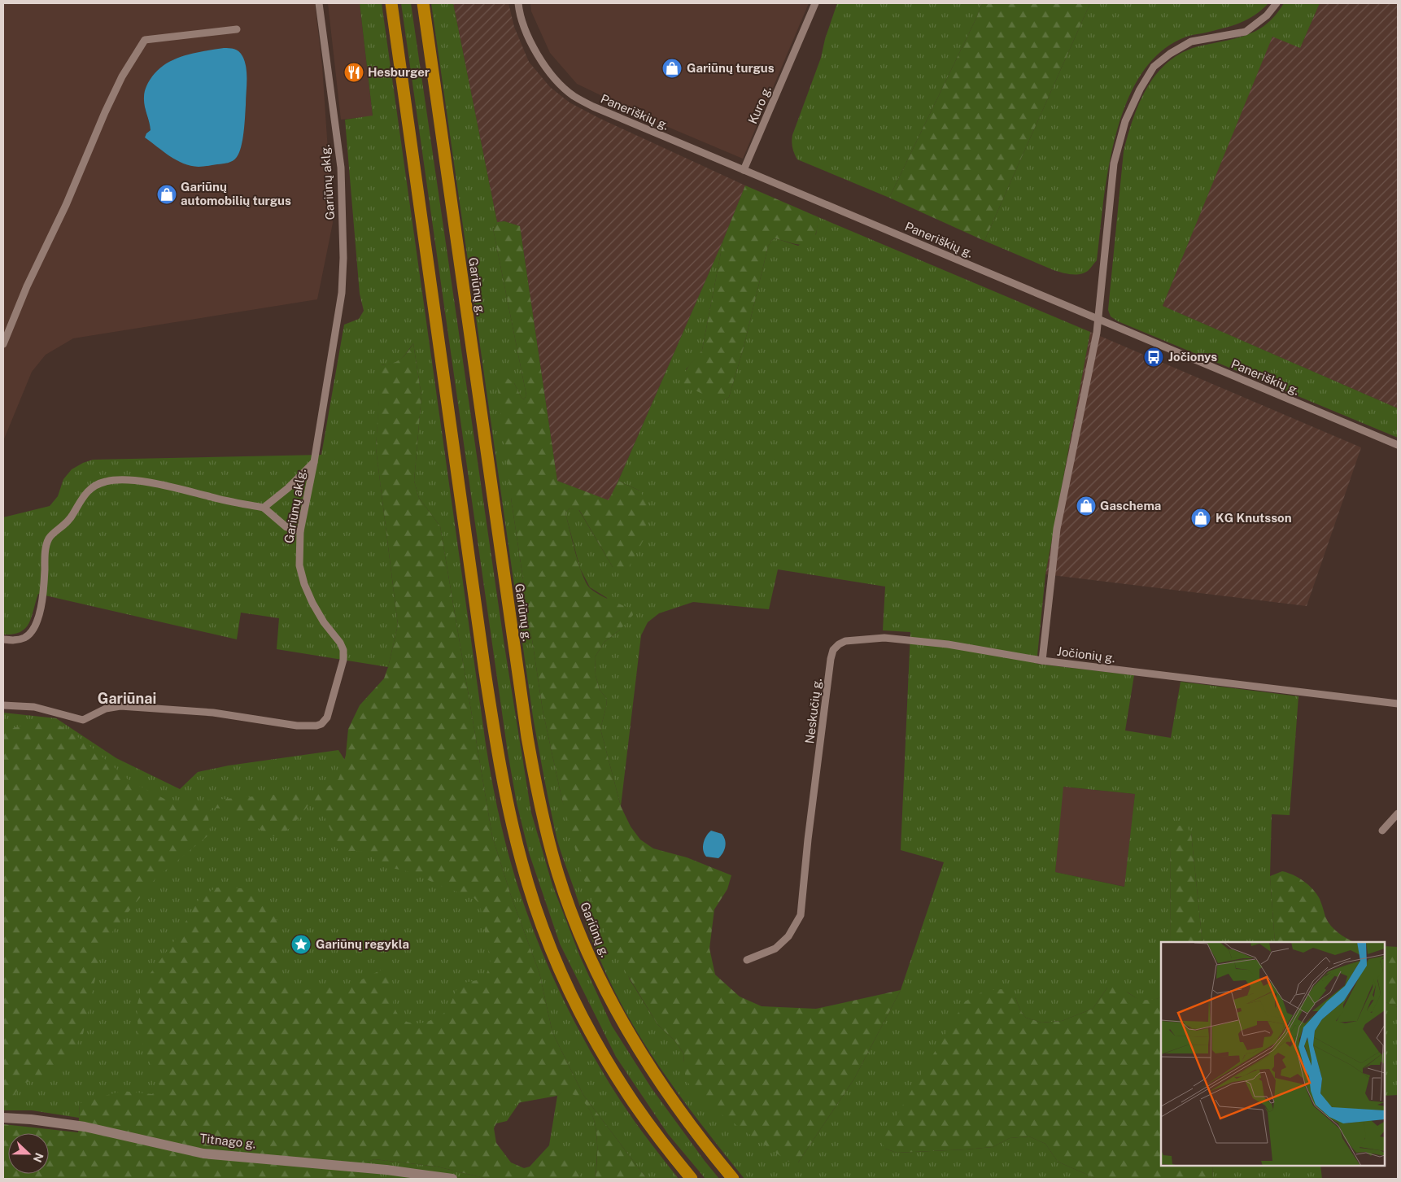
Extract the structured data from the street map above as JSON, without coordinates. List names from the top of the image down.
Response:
{
  "streets": {
    "highway": ["Gariūnų g."],
    "street": [
      "Kuro g.",
      "Paneriškių g.",
      "Gariūnų aklg.",
      "Jočionių g.",
      "Neskučių g.",
      "Titnago g."
    ]
  },
  "crossings": [
    ["Kuro g.", "Paneriškių g."],
    ["Paneriškių g.", "Jočionių g."],
    ["Jočionių g.", "Neskučių g."]
  ],
  "districts": ["Gariūnai"],
  "places": {
    "shop": [
      "Gariūnų turgus",
      "Gariūnų automobilių turgus",
      "Gaschema",
      "KG Knutsson"
    ],
    "restaurant": ["Hesburger"],
    "bus stop": ["Jočionys"],
    "place": ["Gariūnų regykla"]
  },
  "north": "right"
}
